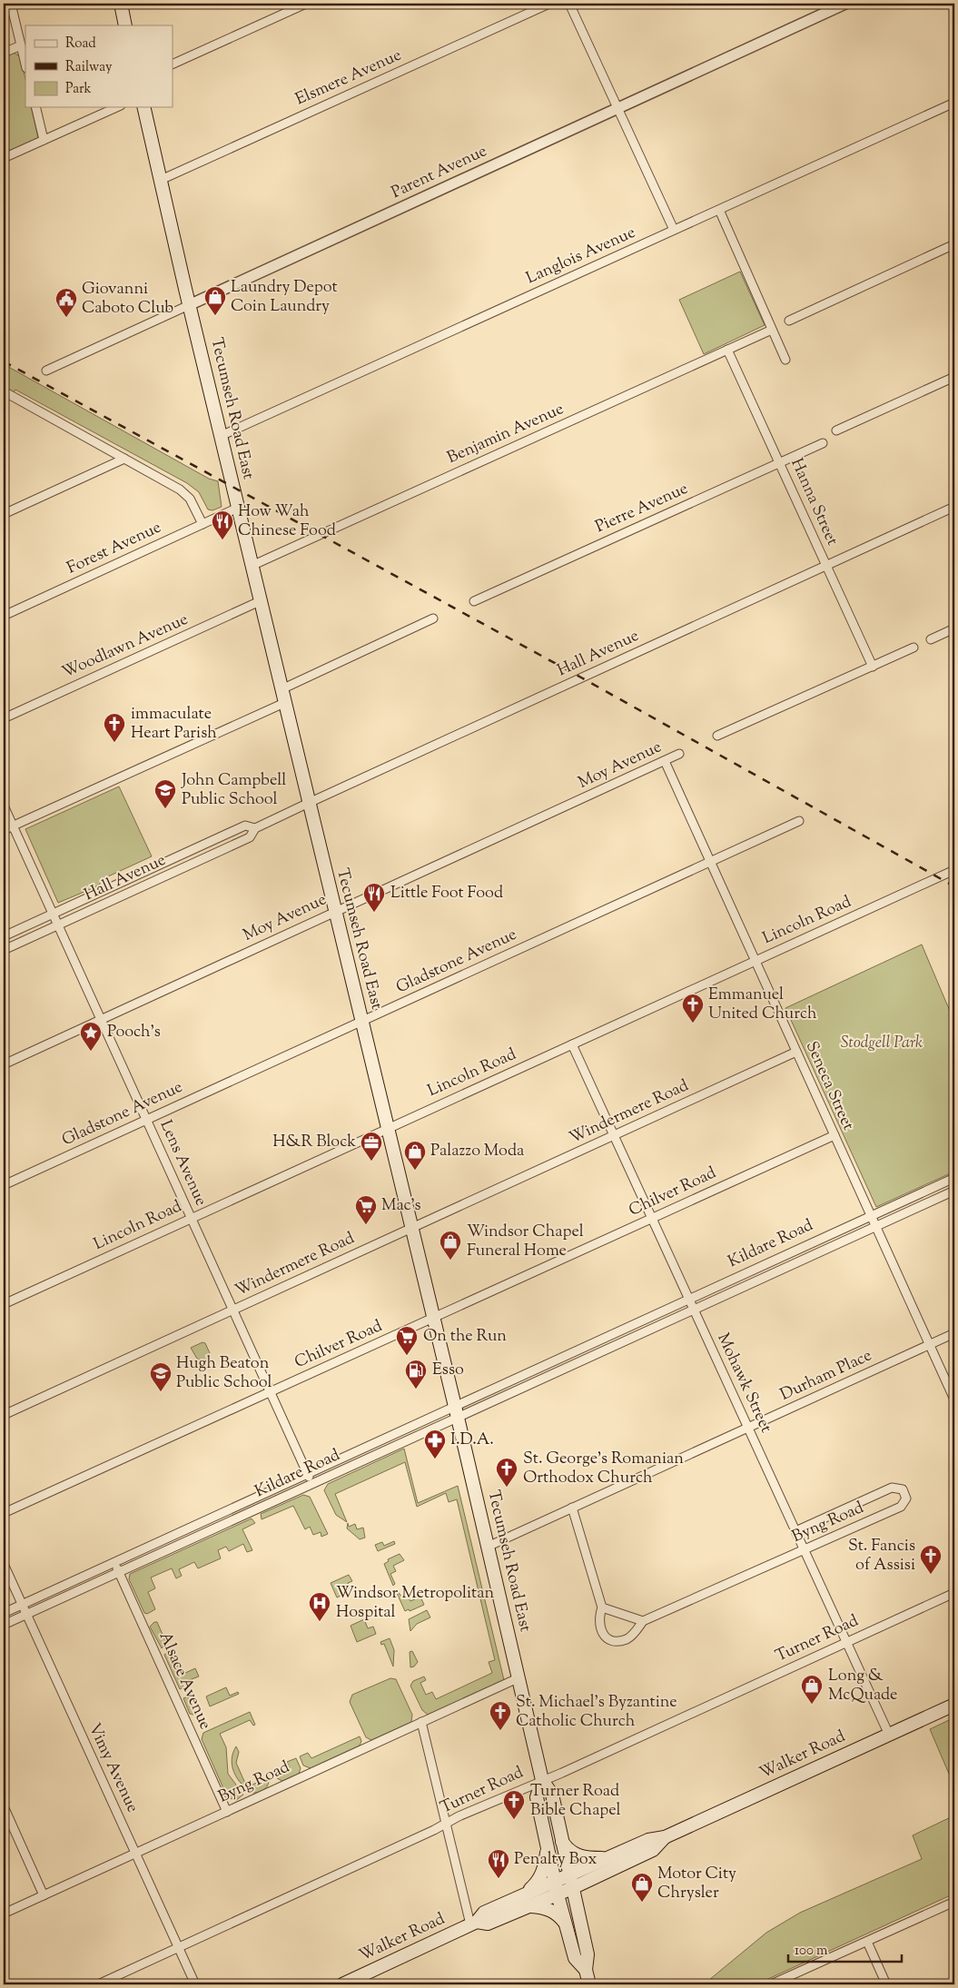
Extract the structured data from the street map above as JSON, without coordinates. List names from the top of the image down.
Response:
{
  "streets": {
    "main road": ["Tecumseh Road East", "Walker Road"],
    "street": [
      "Elsmere Avenue",
      "Parent Avenue",
      "Langlois Avenue",
      "Benjamin Avenue",
      "Hanna Street",
      "Pierre Avenue",
      "Forest Avenue",
      "Woodlawn Avenue",
      "Hall Avenue",
      "Moy Avenue",
      "Lincoln Road",
      "Gladstone Avenue",
      "Seneca Street",
      "Windermere Road",
      "Lens Avenue",
      "Chilver Road",
      "Kildare Road",
      "Durham Place",
      "Mohawk Street",
      "Byng Road",
      "Turner Road",
      "Alsace Avenue",
      "Vimy Avenue"
    ]
  },
  "crossings": [
    ["Elsmere Avenue", "Tecumseh Road East"],
    ["Parent Avenue", "Tecumseh Road East"],
    ["Langlois Avenue", "Tecumseh Road East"],
    ["Tecumseh Road East", "Benjamin Avenue"],
    ["Tecumseh Road East", "Forest Avenue"],
    ["Tecumseh Road East", "Woodlawn Avenue"],
    ["Tecumseh Road East", "Hall Avenue"],
    ["Tecumseh Road East", "Moy Avenue"],
    ["Tecumseh Road East", "Lincoln Road"],
    ["Tecumseh Road East", "Gladstone Avenue"],
    ["Tecumseh Road East", "Windermere Road"],
    ["Tecumseh Road East", "Chilver Road"],
    ["Tecumseh Road East", "Kildare Road"],
    ["Tecumseh Road East", "Durham Place"],
    ["Tecumseh Road East", "Byng Road"],
    ["Tecumseh Road East", "Turner Road"],
    ["Tecumseh Road East", "Walker Road"],
    ["Benjamin Avenue", "Hanna Street"],
    ["Hanna Street", "Pierre Avenue"],
    ["Hanna Street", "Hall Avenue"],
    ["Hall Avenue", "Lens Avenue"],
    ["Moy Avenue", "Seneca Street"],
    ["Moy Avenue", "Lens Avenue"],
    ["Lincoln Road", "Seneca Street"],
    ["Lincoln Road", "Lens Avenue"],
    ["Lincoln Road", "Mohawk Street"],
    ["Gladstone Avenue", "Seneca Street"],
    ["Gladstone Avenue", "Lens Avenue"],
    ["Seneca Street", "Windermere Road"],
    ["Seneca Street", "Chilver Road"],
    ["Seneca Street", "Kildare Road"],
    ["Seneca Street", "Durham Place"],
    ["Windermere Road", "Lens Avenue"],
    ["Windermere Road", "Mohawk Street"],
    ["Lens Avenue", "Chilver Road"],
    ["Lens Avenue", "Kildare Road"],
    ["Chilver Road", "Mohawk Street"],
    ["Kildare Road", "Mohawk Street"],
    ["Kildare Road", "Alsace Avenue"],
    ["Kildare Road", "Vimy Avenue"],
    ["Durham Place", "Mohawk Street"],
    ["Durham Place", "Byng Road"],
    ["Mohawk Street", "Byng Road"],
    ["Mohawk Street", "Turner Road"],
    ["Mohawk Street", "Walker Road"],
    ["Byng Road", "Alsace Avenue"],
    ["Byng Road", "Vimy Avenue"],
    ["Turner Road", "Vimy Avenue"]
  ],
  "parks": ["Stodgell Park"],
  "places": {
    "shop": [
      "Laundry Depot Coin Laundry",
      "Palazzo Moda",
      "Windsor Chapel Funeral Home",
      "Long & McQuade",
      "Motor City Chrysler"
    ],
    "public building": ["Giovanni Caboto Club"],
    "restaurant": ["How Wah Chinese Food", "Little Foot Food", "Penalty Box"],
    "church": [
      "immaculate Heart Parish",
      "Emmanuel United Church",
      "St. George's Romanian Orthodox Church",
      "St. Fancis of Assisi",
      "St. Michael's Byzantine Catholic Church",
      "Turner Road Bible Chapel"
    ],
    "school or university": ["John Campbell Public School", "Hugh Beaton Public School"],
    "place": ["Pooch’s"],
    "office": ["H&R Block"],
    "supermarket": ["Mac's", "On the Run"],
    "fuel station": ["Esso"],
    "pharmacy": ["I.D.A."],
    "hospital": ["Windsor Metropolitan Hospital"]
  },
  "legend": ["Road", "Railway", "Park"],
  "scale_bar": "100 m"
}
